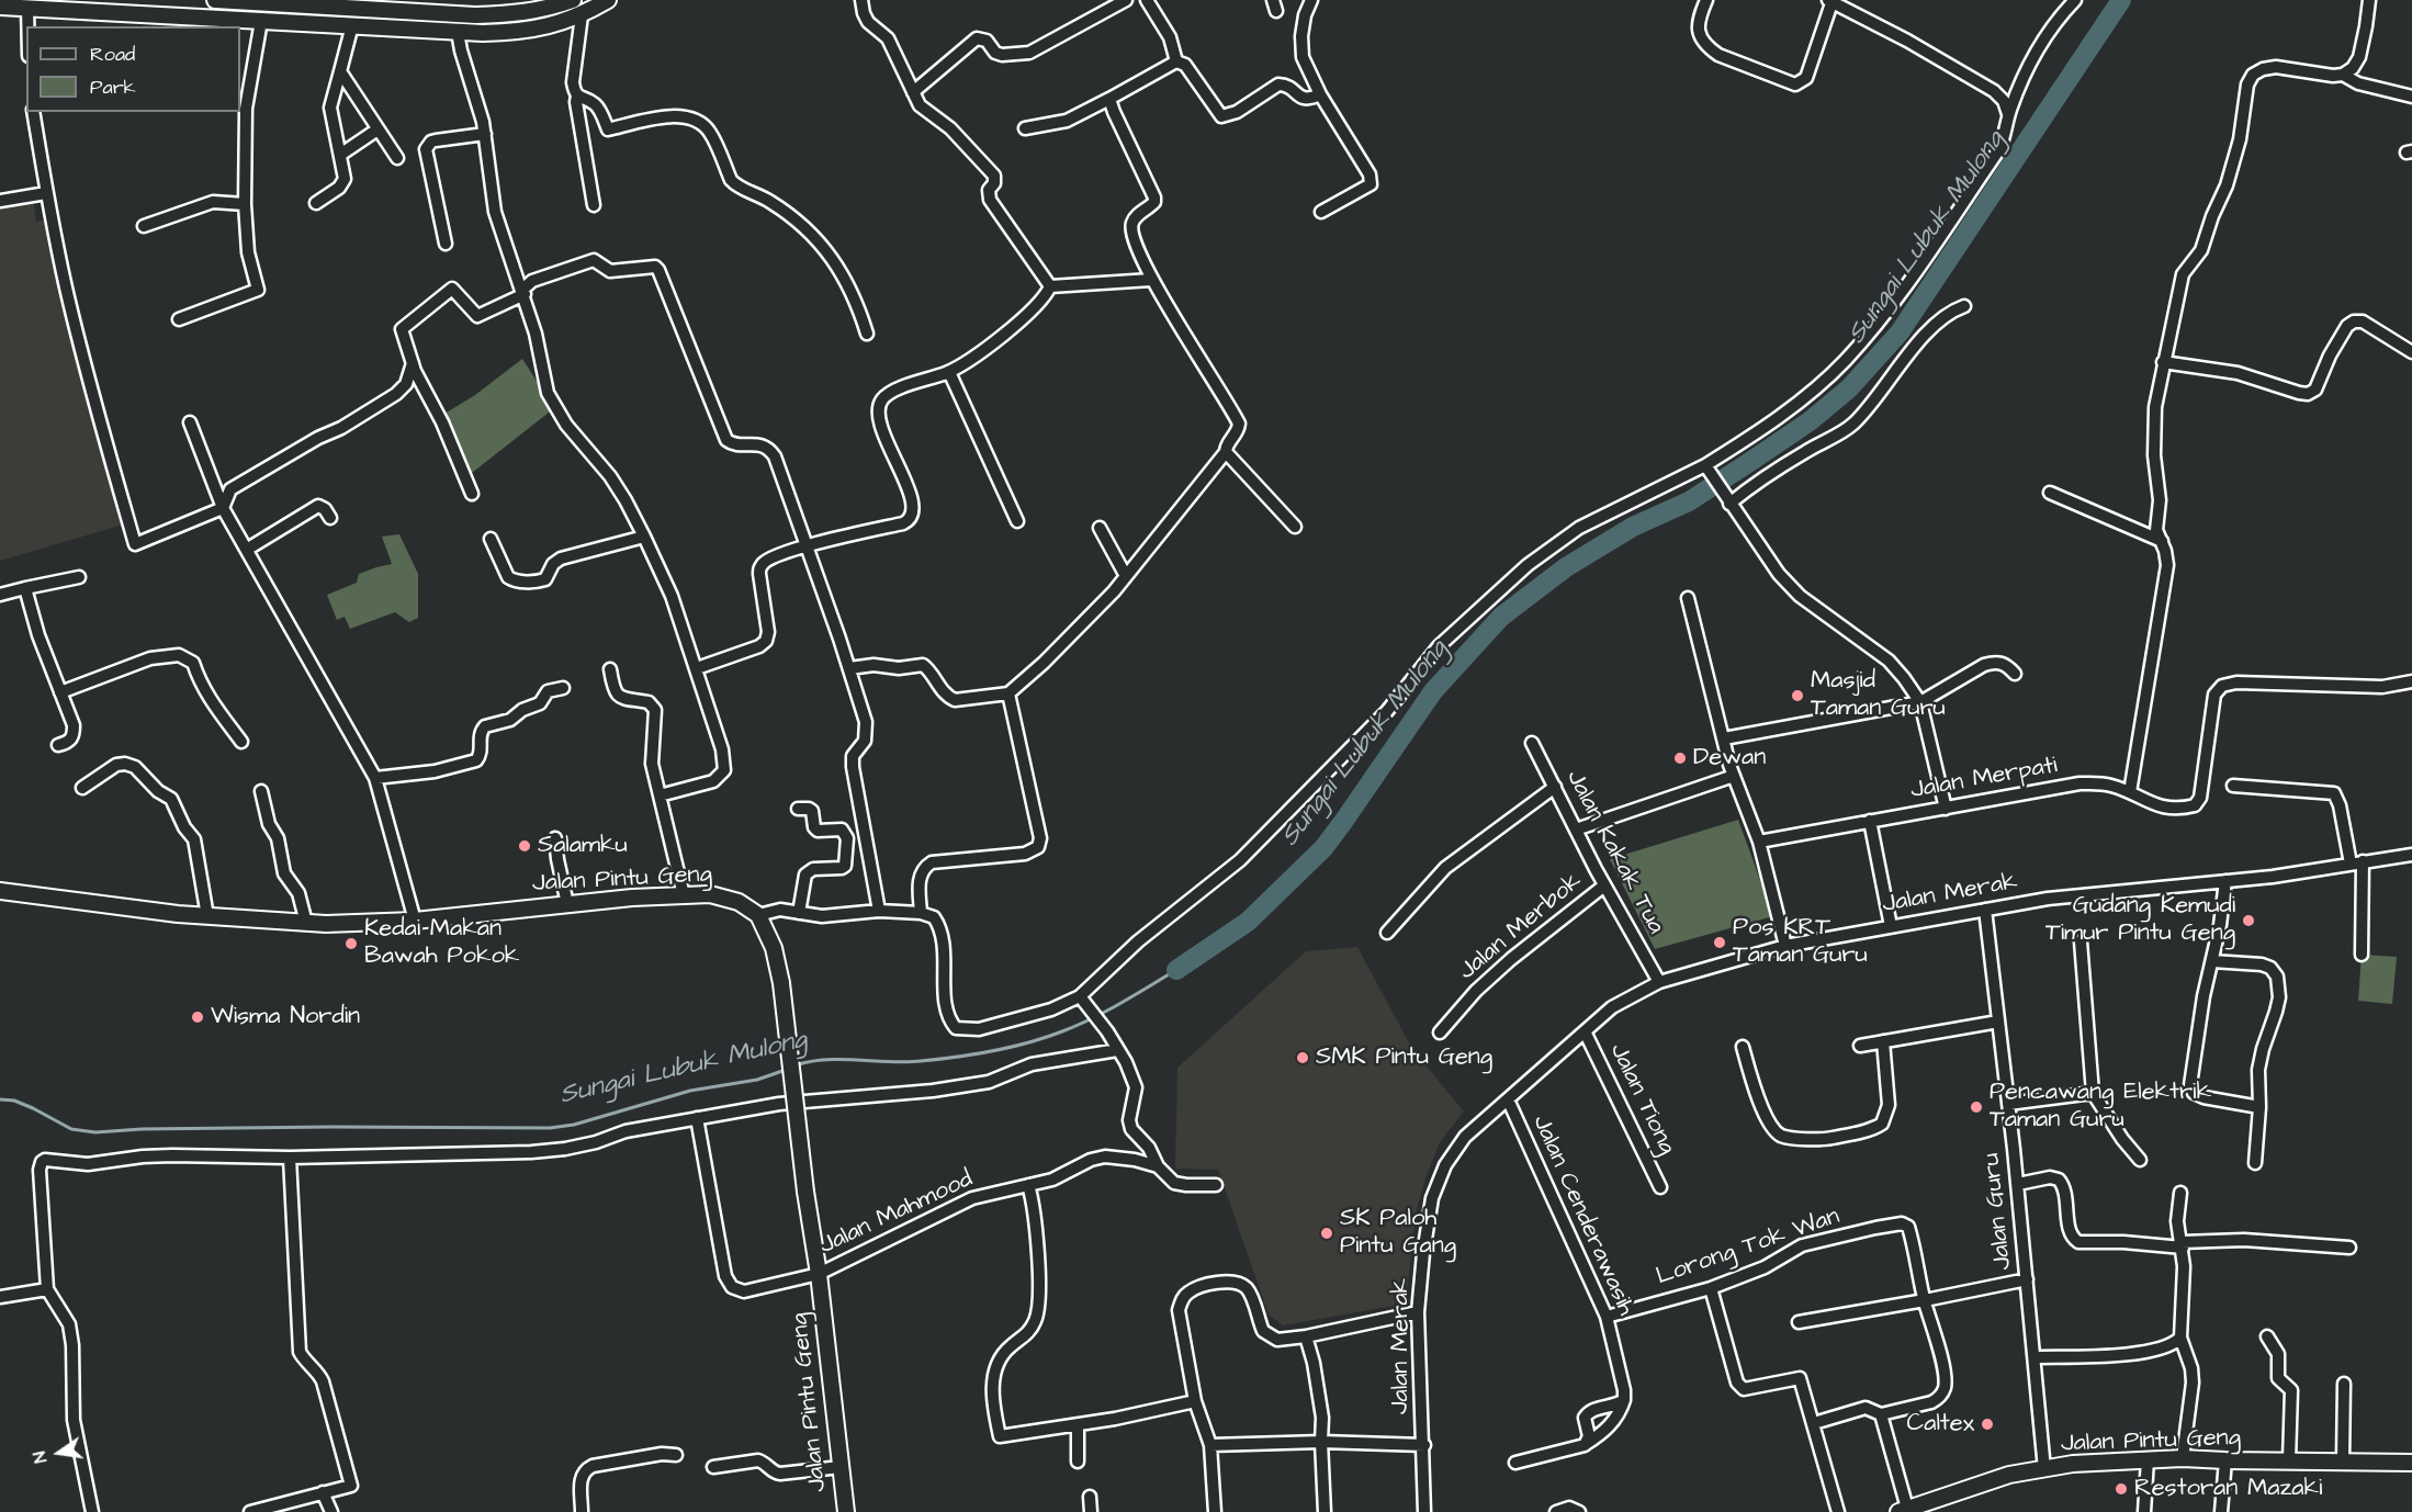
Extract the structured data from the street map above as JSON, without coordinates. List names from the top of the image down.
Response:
{
  "streets": {
    "main road": ["Jalan Pintu Geng"],
    "street": [
      "Jalan Merpati",
      "Jalan Kakak Tua",
      "Jalan Merak",
      "Jalan Merbok",
      "Jalan Tiong",
      "Jalan Guru",
      "Jalan Mahmood",
      "Jalan Cenderawasih",
      "Lorong Tok Wan"
    ]
  },
  "crossings": [
    ["Jalan Kakak Tua", "Jalan Merak"],
    ["Jalan Kakak Tua", "Jalan Merbok"],
    ["Jalan Pintu Geng", "Jalan Guru"],
    ["Jalan Pintu Geng", "Jalan Mahmood"],
    ["Jalan Merak", "Jalan Tiong"],
    ["Jalan Merak", "Jalan Guru"],
    ["Jalan Merak", "Jalan Cenderawasih"],
    ["Jalan Cenderawasih", "Lorong Tok Wan"]
  ],
  "water": ["Sungai Lubuk Mulong"],
  "places": [
    "Masjid Taman Guru",
    "Dewan",
    "Salamku",
    "Gudang Kemudi Timur Pintu Geng",
    "Pos KRT Taman Guru",
    "Kedai Makan Bawah Pokok",
    "Wisma Nordin",
    "SMK Pintu Geng",
    "Pencawang Elektrik Taman Guru",
    "SK Paloh Pintu Gang",
    "Caltex",
    "Restoran Mazaki"
  ],
  "legend": ["Road", "Park"],
  "north": "left"
}
